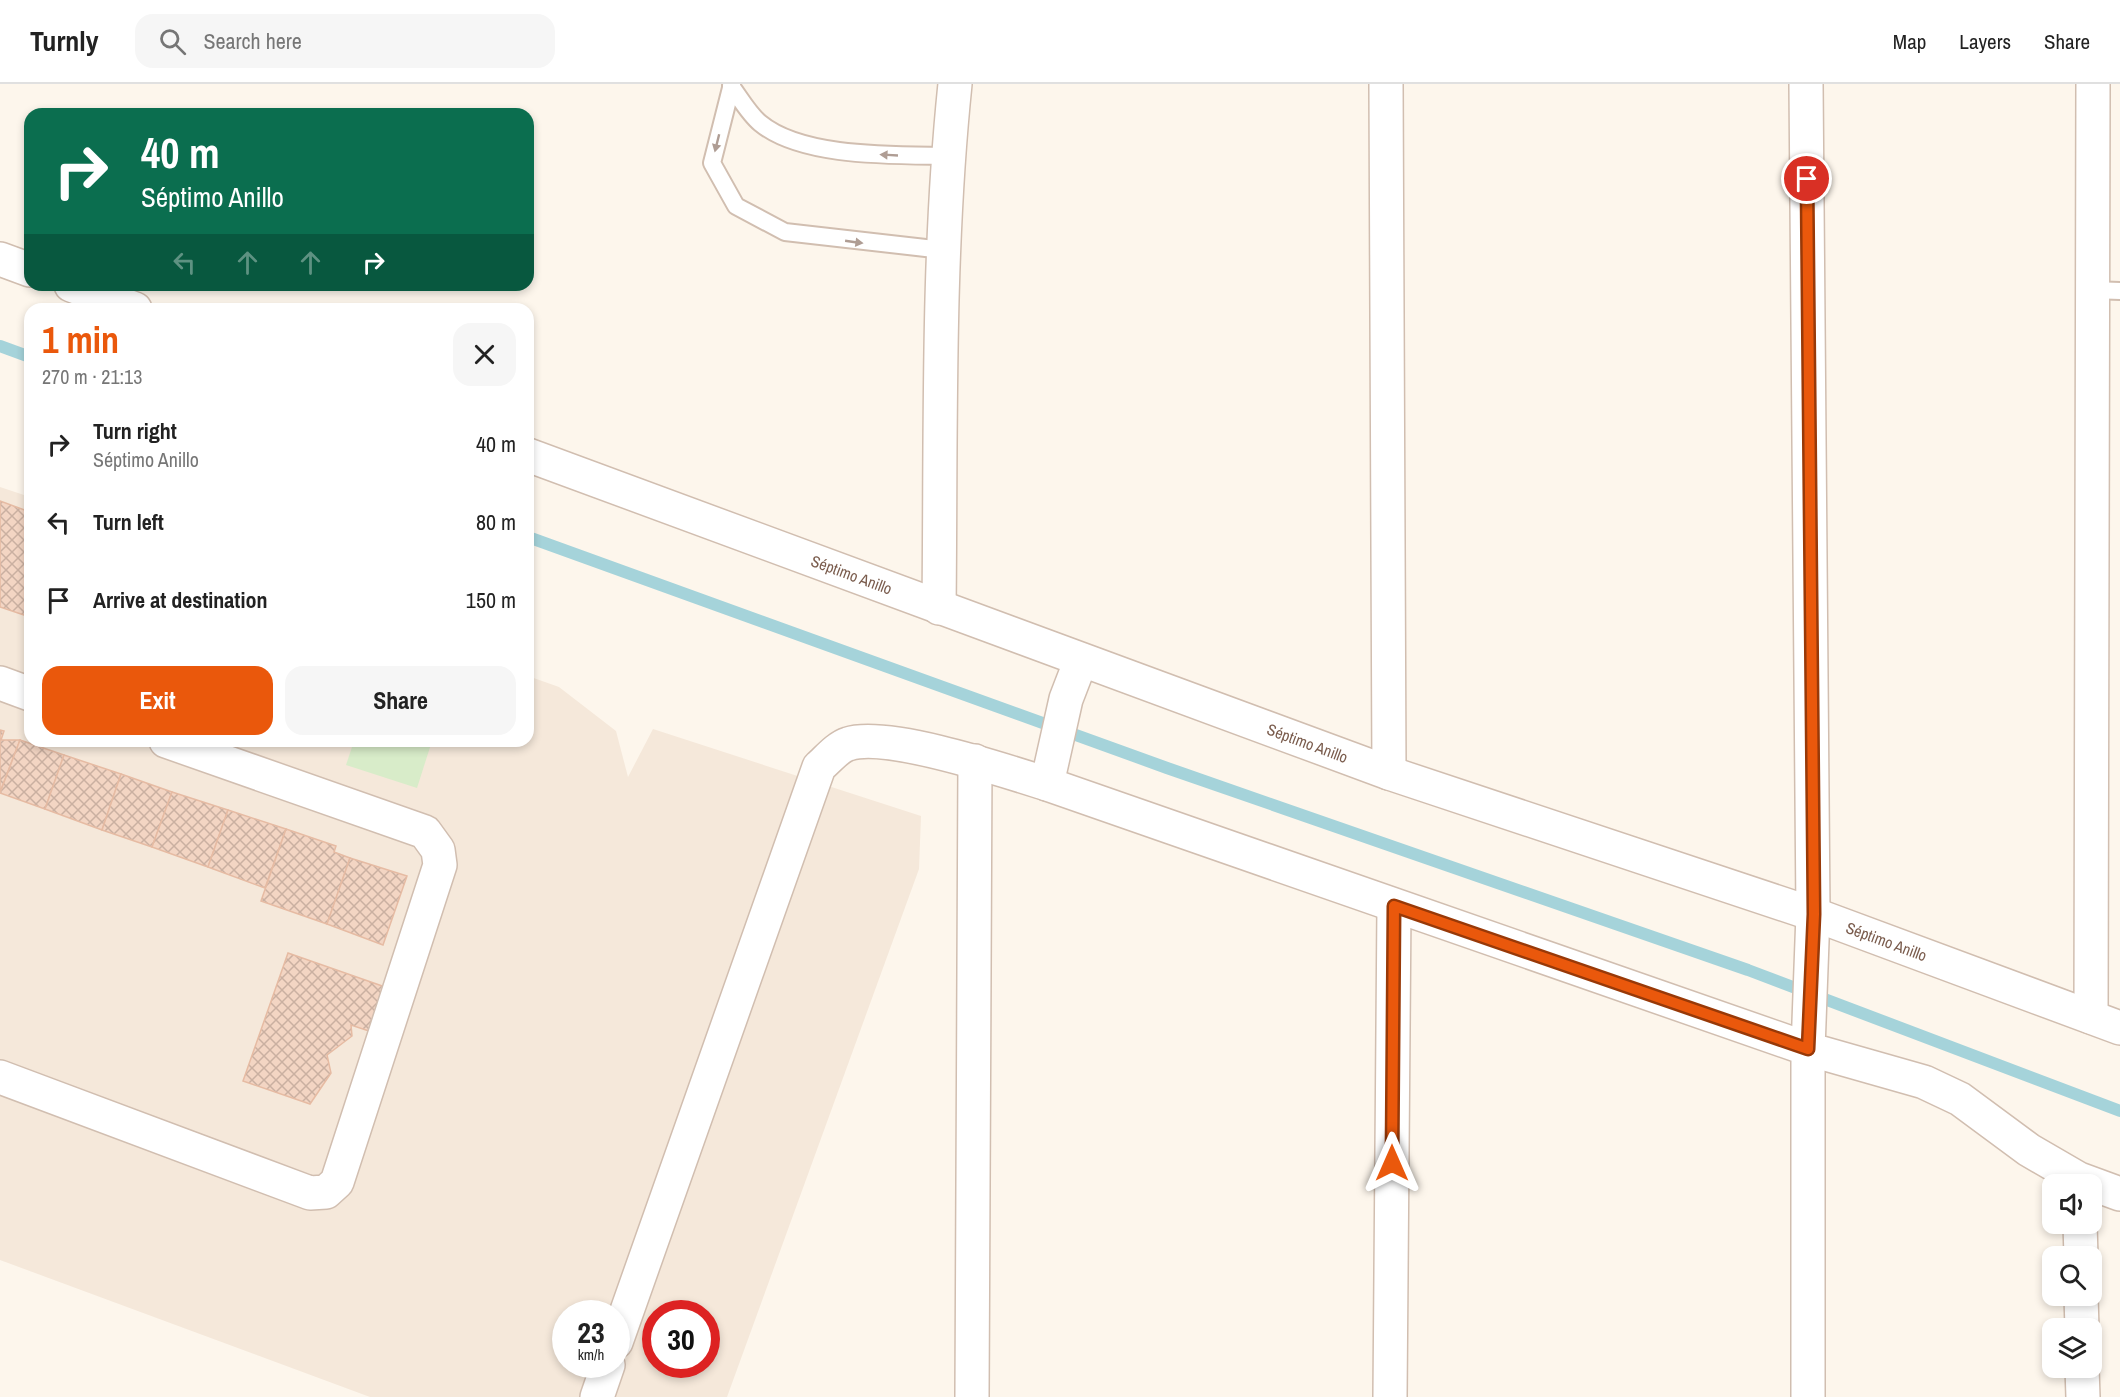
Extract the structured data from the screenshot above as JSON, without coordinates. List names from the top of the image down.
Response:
{
  "streets": {
    "street": ["Séptimo Anillo"]
  },
  "page": {
    "header": "Turnly",
    "search": "Search here",
    "nav": ["Map", "Layers", "Share"],
    "turn": ["40 m", "Séptimo Anillo"],
    "heading": ["1 min", "270 m · 21:13"],
    "list": [
      {
        "name": "Turn right",
        "note": "Séptimo Anillo",
        "value": "40 m"
      },
      {
        "name": "Turn left",
        "value": "80 m"
      },
      {
        "name": "Arrive at destination",
        "value": "150 m"
      }
    ],
    "buttons": ["Exit", "Share"],
    "speed": "23 km/h",
    "limit": "30"
  }
}
